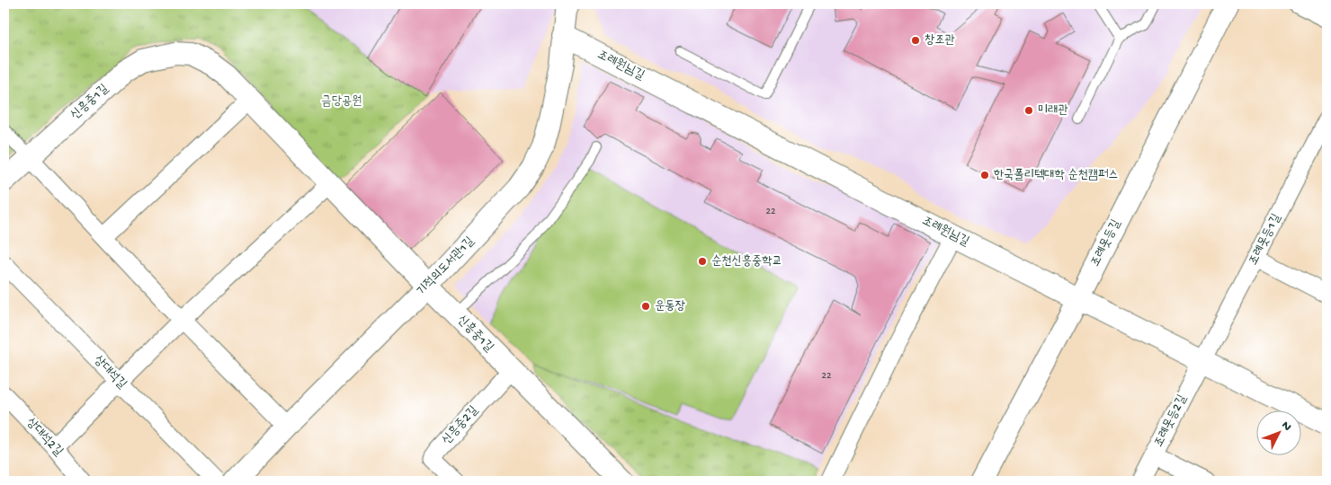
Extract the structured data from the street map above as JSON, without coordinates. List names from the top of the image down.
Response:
{
  "streets": {
    "street": [
      "조례원님길",
      "신흥중1길",
      "조례못등1길",
      "조례못등길",
      "기적의도서관1길",
      "상대석길",
      "조례못등2길",
      "신흥중2길",
      "상대석2길"
    ]
  },
  "crossings": [
    ["조례원님길", "조례못등1길"],
    ["조례원님길", "조례못등길"],
    ["조례원님길", "기적의도서관1길"],
    ["조례원님길", "조례못등2길"],
    ["신흥중1길", "기적의도서관1길"],
    ["신흥중1길", "신흥중2길"],
    ["조례못등1길", "조례못등2길"]
  ],
  "parks": ["금당공원"],
  "places": [
    "창조관",
    "미래관",
    "한국폴리텍대학 순천캠퍼스",
    "순천신흥중학교",
    "운동장"
  ],
  "house_numbers": ["22", "22"],
  "north": "top right"
}
